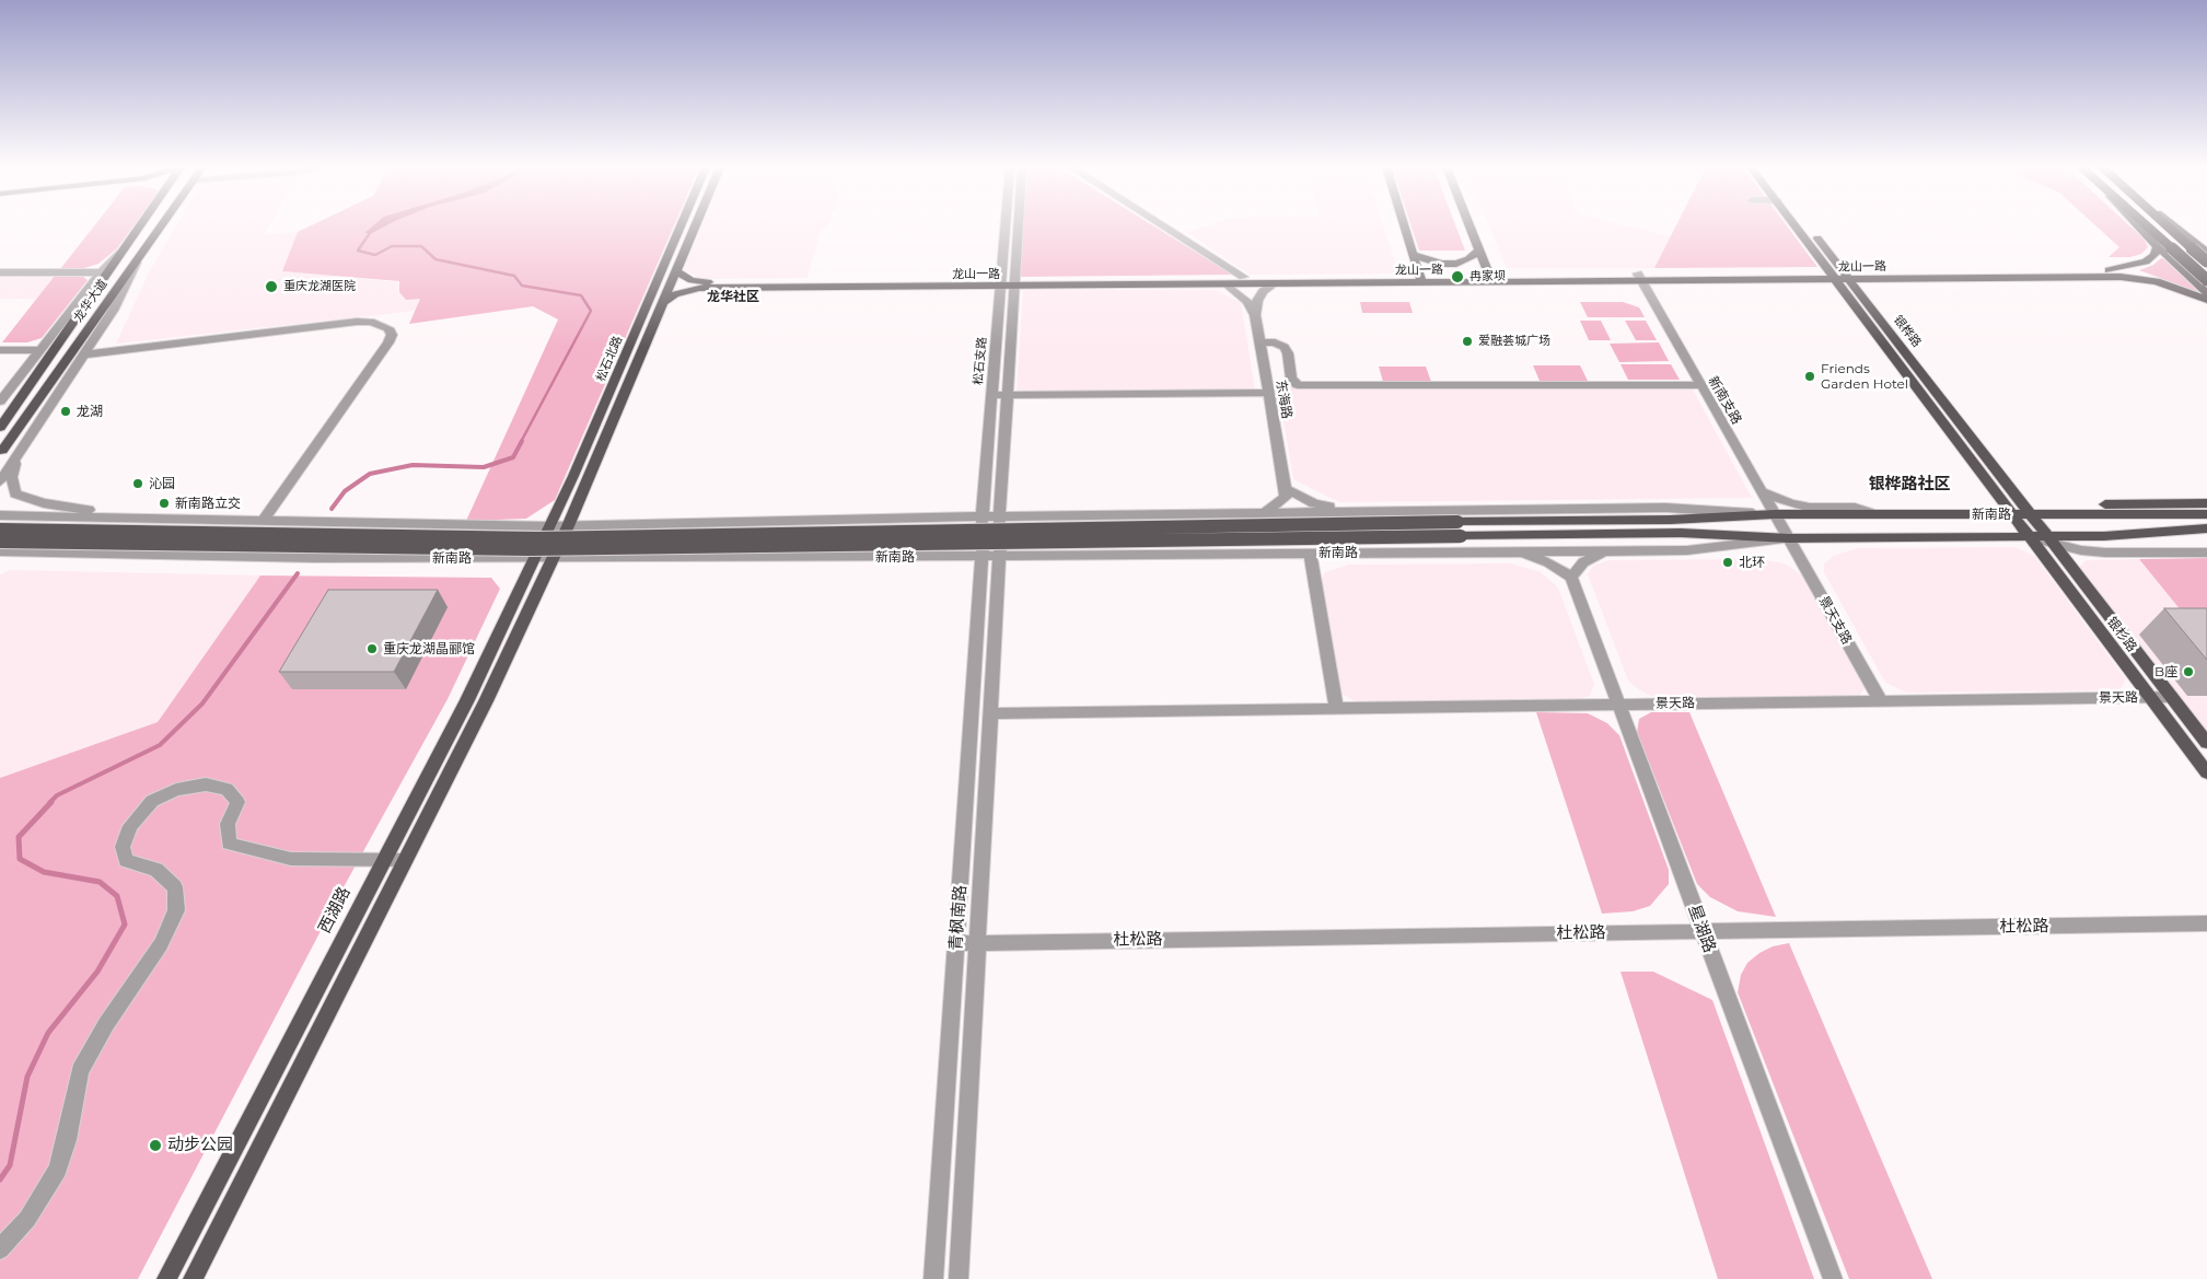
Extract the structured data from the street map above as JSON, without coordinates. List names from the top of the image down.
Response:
{
  "streets": {
    "main road": [
      "龙山一路",
      "龙华大道",
      "银桦路",
      "松石北路",
      "新南路",
      "银杉路",
      "西湖路"
    ],
    "street": [
      "松石支路",
      "东海路",
      "新南支路",
      "景天支路",
      "景天路",
      "青枫南路",
      "杜松路",
      "星湖路"
    ]
  },
  "crossings": [
    ["龙山一路", "银桦路"],
    ["龙山一路", "松石北路"],
    ["龙山一路", "松石支路"],
    ["龙山一路", "新南支路"],
    ["银桦路", "新南路"],
    ["银桦路", "银杉路"],
    ["松石北路", "新南路"],
    ["松石北路", "西湖路"],
    ["松石支路", "新南路"],
    ["松石支路", "青枫南路"],
    ["新南支路", "新南路"],
    ["新南支路", "景天支路"],
    ["新南路", "景天支路"],
    ["新南路", "银杉路"],
    ["新南路", "西湖路"],
    ["新南路", "青枫南路"],
    ["景天支路", "景天路"],
    ["银杉路", "景天路"],
    ["景天路", "青枫南路"],
    ["景天路", "星湖路"],
    ["青枫南路", "杜松路"],
    ["杜松路", "星湖路"]
  ],
  "districts": ["龙华社区", "银桦路社区"],
  "places": [
    "冉家坝",
    "重庆龙湖医院",
    "爱融荟城广场",
    "Friends Garden Hotel",
    "龙湖",
    "沁园",
    "新南路立交",
    "北环",
    "重庆龙湖晶郦馆",
    "B座",
    "动步公园"
  ]
}
